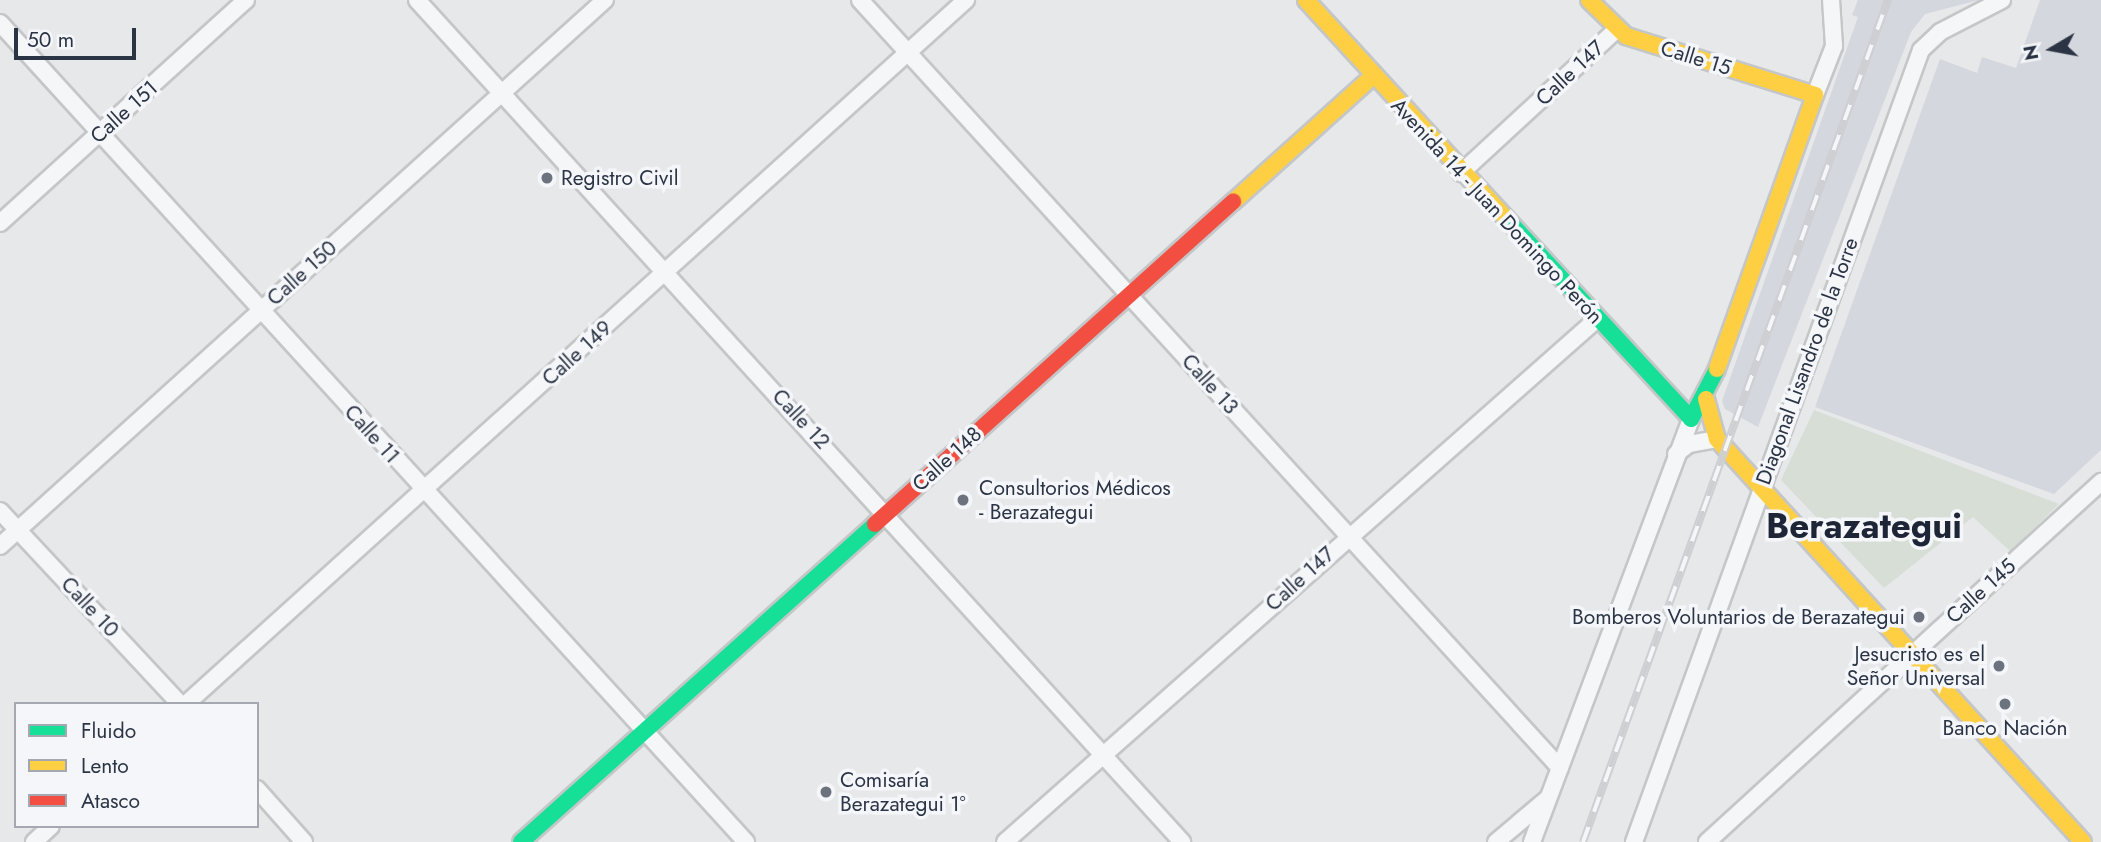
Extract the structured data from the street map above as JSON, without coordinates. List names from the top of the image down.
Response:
{
  "streets": {
    "main road": ["Calle 15", "Avenida 14 - Juan Domingo Perón", "Calle 148"],
    "street": [
      "Calle 147",
      "Calle 151",
      "Calle 150",
      "Calle 149",
      "Diagonal Lisandro de la Torre",
      "Calle 13",
      "Calle 12",
      "Calle 11",
      "Calle 145",
      "Calle 10"
    ]
  },
  "crossings": [
    ["Calle 15", "Calle 147"],
    ["Calle 147", "Avenida 14 - Juan Domingo Perón"],
    ["Calle 147", "Calle 13"],
    ["Calle 147", "Calle 12"],
    ["Calle 151", "Calle 11"],
    ["Avenida 14 - Juan Domingo Perón", "Calle 148"],
    ["Calle 150", "Calle 12"],
    ["Calle 150", "Calle 11"],
    ["Calle 150", "Calle 10"],
    ["Calle 149", "Calle 13"],
    ["Calle 149", "Calle 12"],
    ["Calle 149", "Calle 11"],
    ["Calle 13", "Calle 148"],
    ["Calle 12", "Calle 148"],
    ["Calle 11", "Calle 148"]
  ],
  "districts": ["Berazategui"],
  "places": [
    "Registro Civil",
    "Consultorios Médicos - Berazategui",
    "Bomberos Voluntarios de Berazategui",
    "Jesucristo es el Señor Universal",
    "Banco Nación",
    "Comisaría Berazategui 1°"
  ],
  "legend": ["Fluido", "Lento", "Atasco"],
  "scale_bar": "50 m",
  "north": "left"
}
